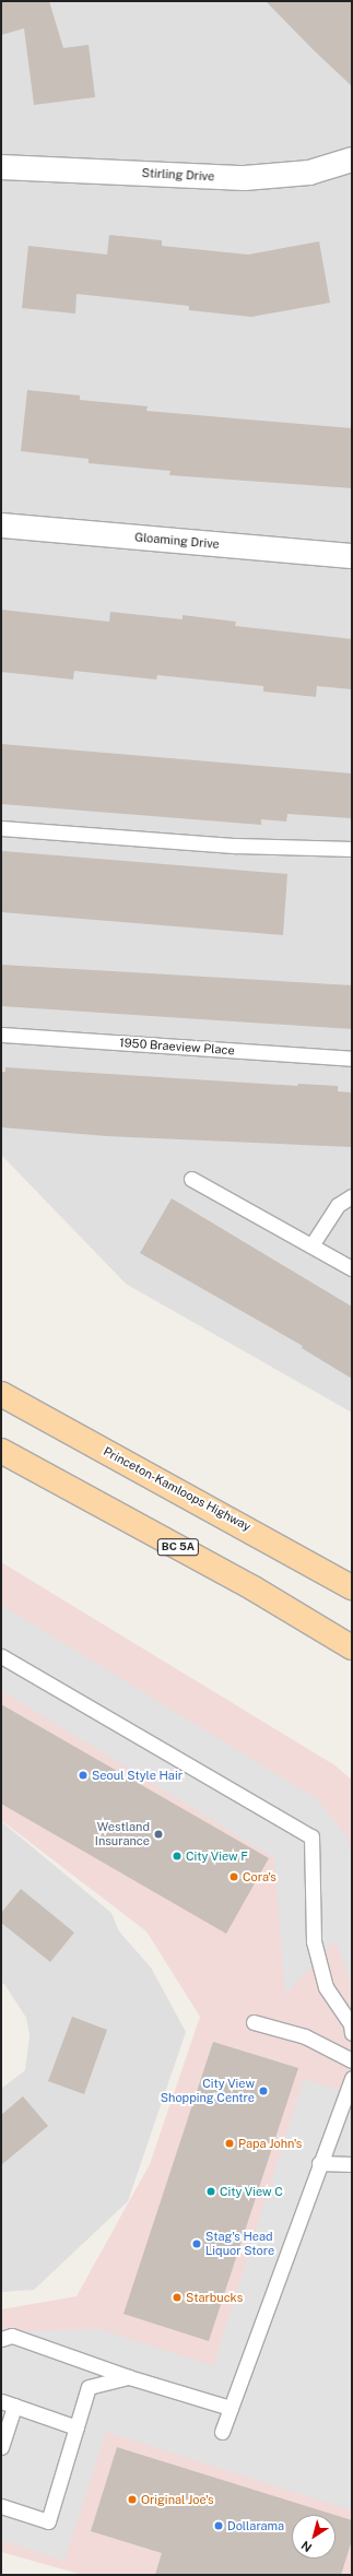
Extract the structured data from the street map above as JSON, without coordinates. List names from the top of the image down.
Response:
{
  "streets": {
    "main road": ["Princeton-Kamloops Highway", "BC 5A"],
    "street": ["Stirling Drive", "Gloaming Drive"],
    "lane": ["1950 Braeview Place"]
  },
  "places": [
    "Seoul Style Hair",
    "Westland Insurance",
    "City View F",
    "Cora's",
    "City View Shopping Centre",
    "Papa John's",
    "City View C",
    "Stag's Head Liquor Store",
    "Starbucks",
    "Original Joe's",
    "Dollarama"
  ],
  "north": "bottom left"
}
